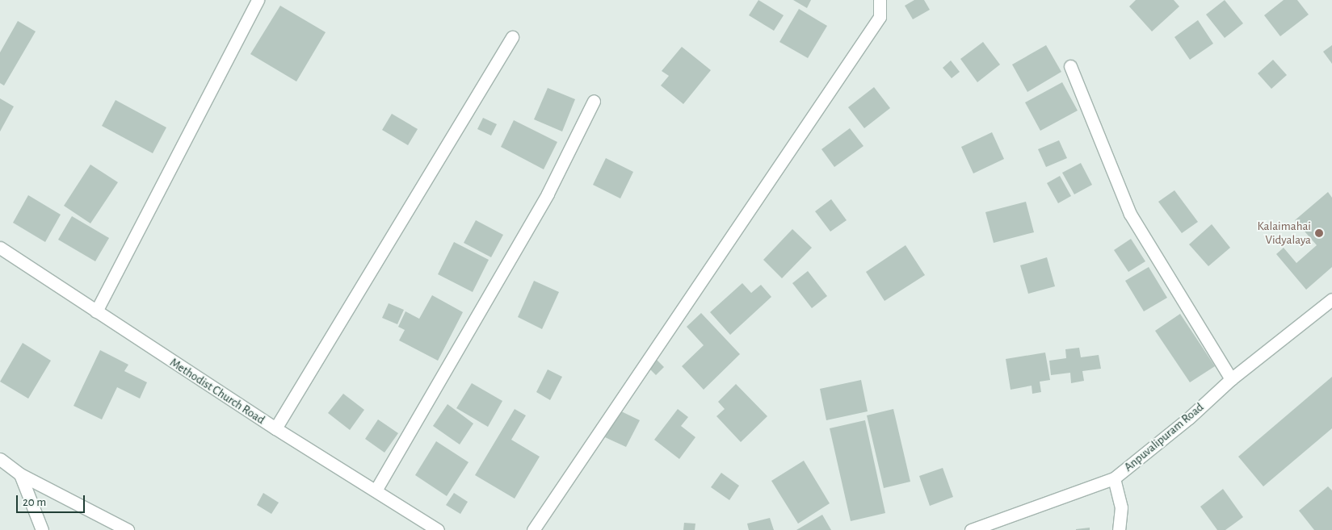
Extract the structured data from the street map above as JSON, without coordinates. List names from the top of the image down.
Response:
{
  "streets": {
    "street": ["Methodist Church Road", "Anpuvalipuram Road"]
  },
  "places": ["Kalaimahai Vidyalaya"],
  "scale_bar": "20 m"
}
